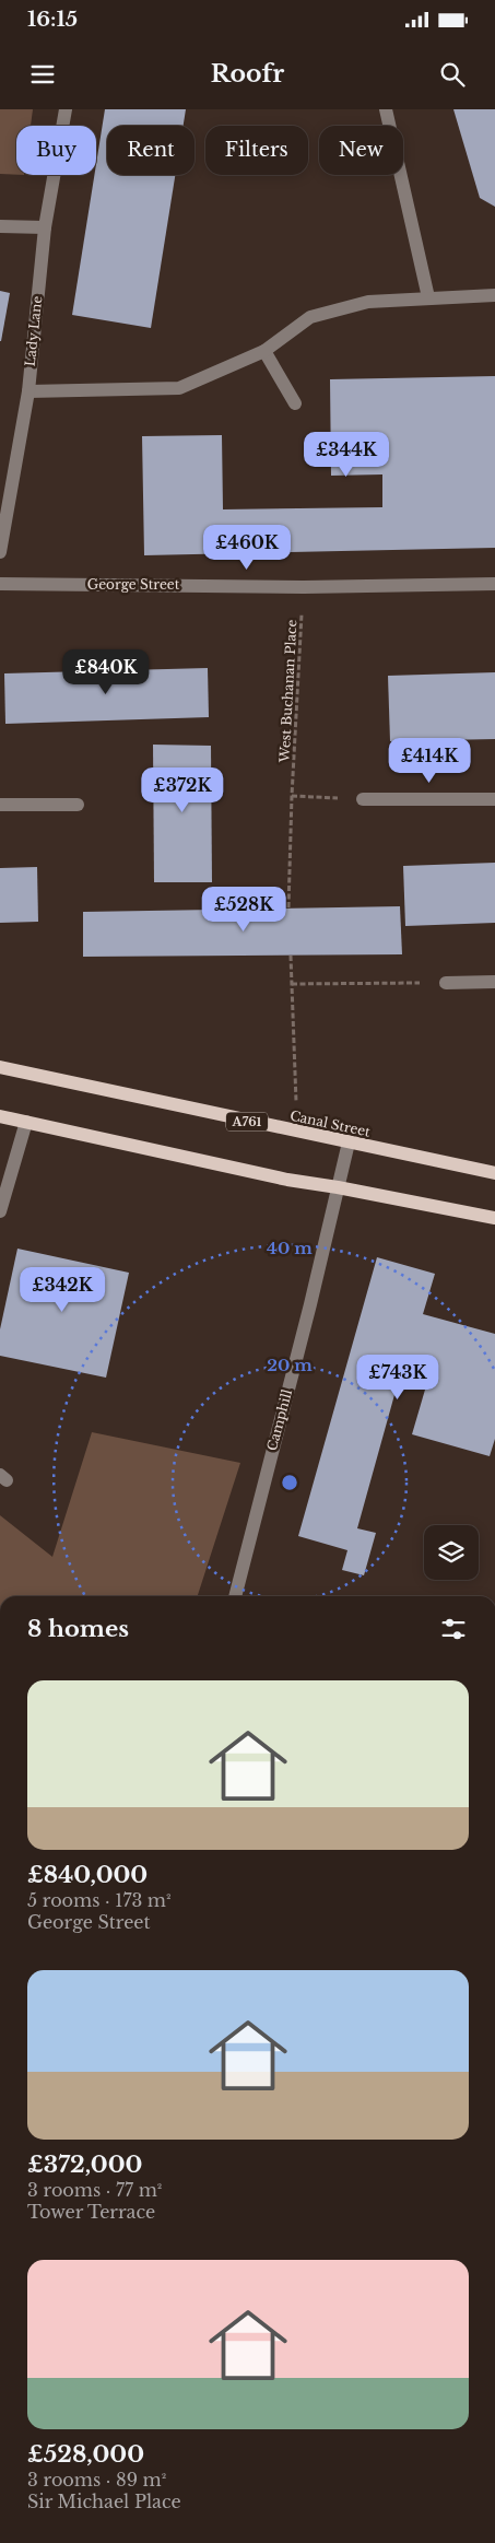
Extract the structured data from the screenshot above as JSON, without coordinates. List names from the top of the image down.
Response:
{
  "streets": {
    "main road": ["A761", "Canal Street"],
    "street": ["Lady Lane", "George Street", "Camphill"],
    "path": ["West Buchanan Place"]
  },
  "crossings": [
    ["George Street", "West Buchanan Place"],
    ["Canal Street", "Camphill"]
  ],
  "page": {
    "status": "16:15",
    "header": "Roofr",
    "chip": [
      "Buy",
      "Rent",
      "Filters",
      "New"
    ],
    "price": [
      "£344K",
      "£460K",
      "£840K",
      "£414K",
      "£372K",
      "£528K",
      "£342K",
      "£743K"
    ],
    "heading": "8 homes",
    "list": [
      {
        "name": "£840,000",
        "note": "5 rooms · 173 m² · George Street"
      },
      {
        "name": "£372,000",
        "note": "3 rooms · 77 m² · Tower Terrace"
      },
      {
        "name": "£528,000",
        "note": "3 rooms · 89 m² · Sir Michael Place"
      }
    ]
  },
  "rings": ["40 m", "20 m"]
}
